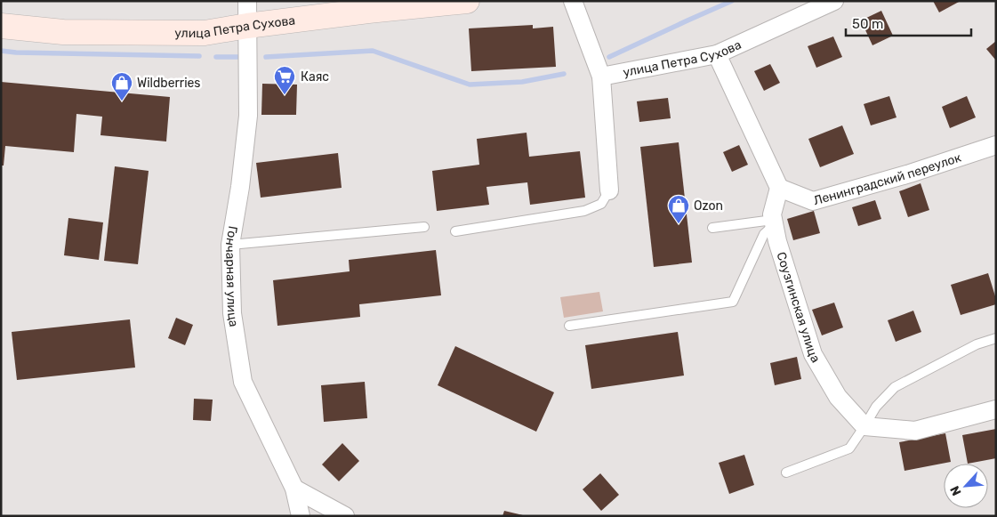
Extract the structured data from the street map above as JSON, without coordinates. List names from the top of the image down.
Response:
{
  "streets": {
    "street": [
      "улица Петра Сухова",
      "Ленинградский переулок",
      "Гончарная улица",
      "Соузгинская улица"
    ]
  },
  "crossings": [
    ["улица Петра Сухова", "Гончарная улица"],
    ["Ленинградский переулок", "Соузгинская улица"]
  ],
  "places": {
    "supermarket": ["Каяс"],
    "shop": ["Wildberries", "Ozon"]
  },
  "scale_bar": "50 m",
  "north": "bottom left"
}
